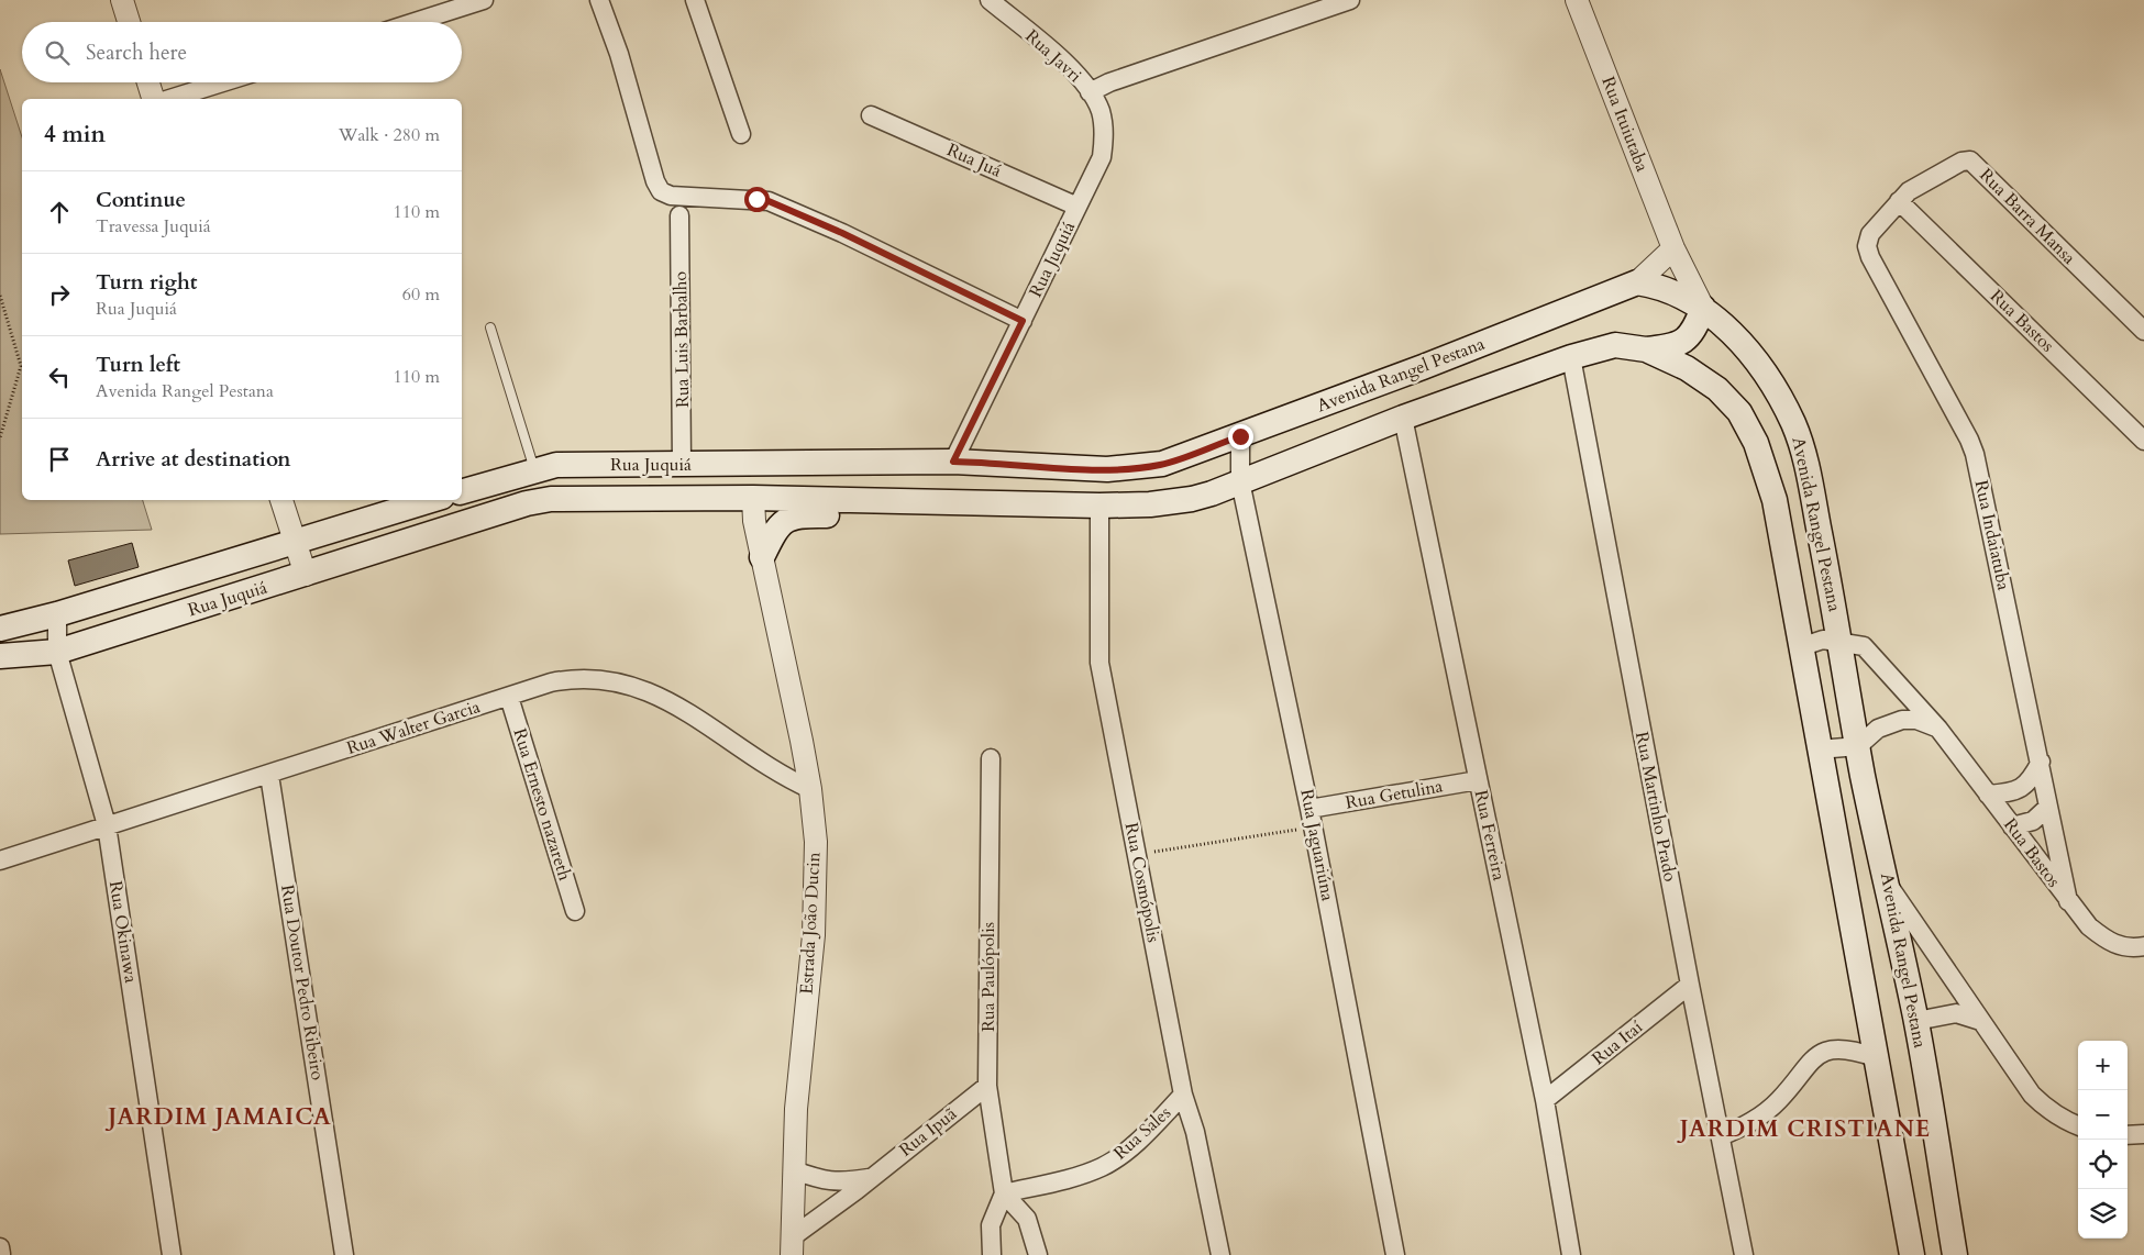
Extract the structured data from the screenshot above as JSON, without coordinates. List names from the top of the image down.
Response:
{
  "streets": {
    "main road": ["Rua Juquiá", "Avenida Rangel Pestana"],
    "street": [
      "Rua Javri",
      "Rua Ituiutaba",
      "Rua Juá",
      "Rua Barra Mansa",
      "Rua Bastos",
      "Rua Luis Barbalho",
      "Rua Indaiatuba",
      "Rua Walter Garcia",
      "Rua Getulina",
      "Rua Ernesto nazareth",
      "Rua Martinho Prado",
      "Rua Ferreira",
      "Rua Jaguariúna",
      "Rua Cosmópolis",
      "Estrada João Ducin",
      "Rua Okinawa",
      "Rua Paulópolis",
      "Rua Doutor Pedro Ribeiro",
      "Rua Itaí",
      "Rua Ipuã",
      "Rua Sales"
    ]
  },
  "crossings": [
    ["Rua Javri", "Rua Juquiá"],
    ["Rua Ituiutaba", "Avenida Rangel Pestana"],
    ["Rua Juá", "Rua Juquiá"],
    ["Rua Barra Mansa", "Rua Bastos"],
    ["Rua Barra Mansa", "Rua Indaiatuba"],
    ["Rua Juquiá", "Rua Luis Barbalho"],
    ["Rua Juquiá", "Avenida Rangel Pestana"],
    ["Rua Juquiá", "Estrada João Ducin"],
    ["Rua Juquiá", "Rua Okinawa"],
    ["Rua Bastos", "Avenida Rangel Pestana"],
    ["Rua Bastos", "Rua Indaiatuba"],
    ["Avenida Rangel Pestana", "Rua Martinho Prado"],
    ["Avenida Rangel Pestana", "Rua Ferreira"],
    ["Avenida Rangel Pestana", "Rua Jaguariúna"],
    ["Avenida Rangel Pestana", "Rua Cosmópolis"],
    ["Rua Walter Garcia", "Rua Ernesto nazareth"],
    ["Rua Walter Garcia", "Estrada João Ducin"],
    ["Rua Walter Garcia", "Rua Okinawa"],
    ["Rua Walter Garcia", "Rua Doutor Pedro Ribeiro"],
    ["Rua Getulina", "Rua Ferreira"],
    ["Rua Getulina", "Rua Jaguariúna"],
    ["Rua Martinho Prado", "Rua Itaí"],
    ["Rua Ferreira", "Rua Itaí"],
    ["Rua Cosmópolis", "Rua Sales"],
    ["Estrada João Ducin", "Rua Ipuã"],
    ["Rua Paulópolis", "Rua Ipuã"],
    ["Rua Paulópolis", "Rua Sales"]
  ],
  "districts": ["JARDIM JAMAICA", "JARDIM CRISTIANE"],
  "page": {
    "search": "Search here",
    "heading": ["4 min", "Walk · 280 m"],
    "list": [
      ["Continue", "Travessa Juquiá", "110 m"],
      ["Turn right", "Rua Juquiá", "60 m"],
      ["Turn left", "Avenida Rangel Pestana", "110 m"],
      "Arrive at destination"
    ],
    "map_buttons": ["+", "−"]
  }
}
